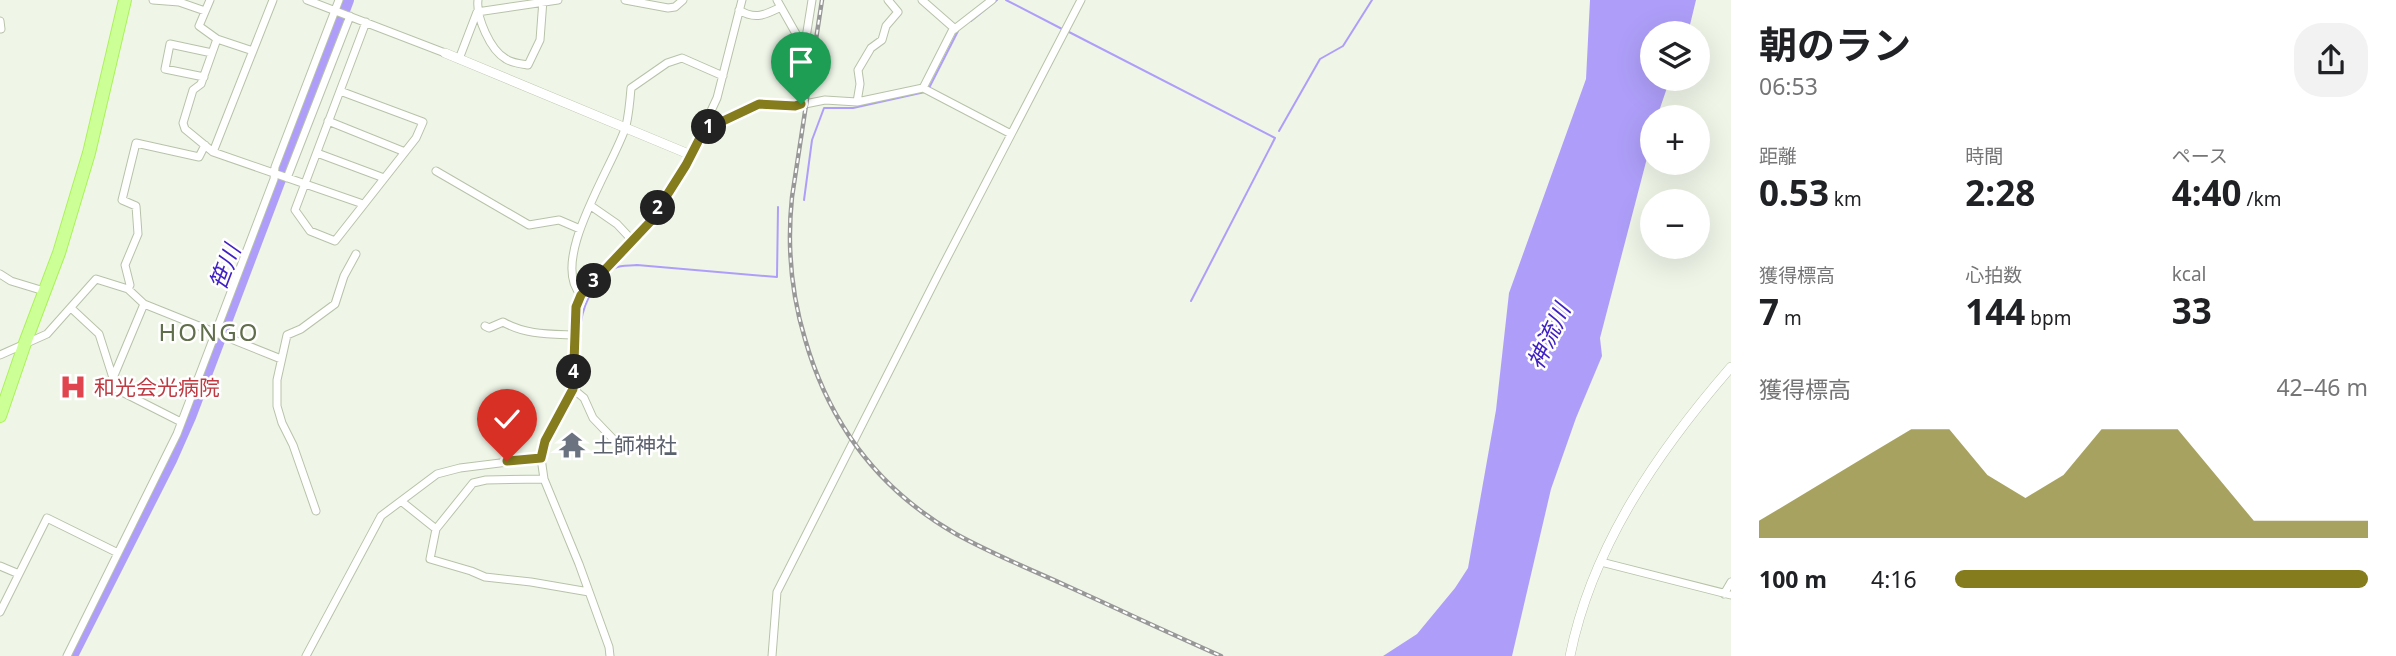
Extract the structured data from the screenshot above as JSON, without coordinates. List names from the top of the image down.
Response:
{
  "districts": ["HONGO"],
  "water": ["笹川", "神流川"],
  "places": {
    "hospital": ["和光会光病院"],
    "temple": ["土師神社"]
  },
  "page": {
    "heading": ["朝のラン", "06:53"],
    "map_buttons": ["+", "−"],
    "pins": [
      "1",
      "2",
      "3",
      "4"
    ],
    "stats": [
      ["距離", "0.53 km"],
      ["時間", "2:28"],
      ["ペース", "4:40 /km"],
      ["獲得標高", "7 m"],
      ["心拍数", "144 bpm"],
      ["kcal", "33"]
    ],
    "chart": ["獲得標高", "42–46 m"],
    "list": [
      {
        "name": "100 m",
        "note": "4:16"
      }
    ]
  }
}
